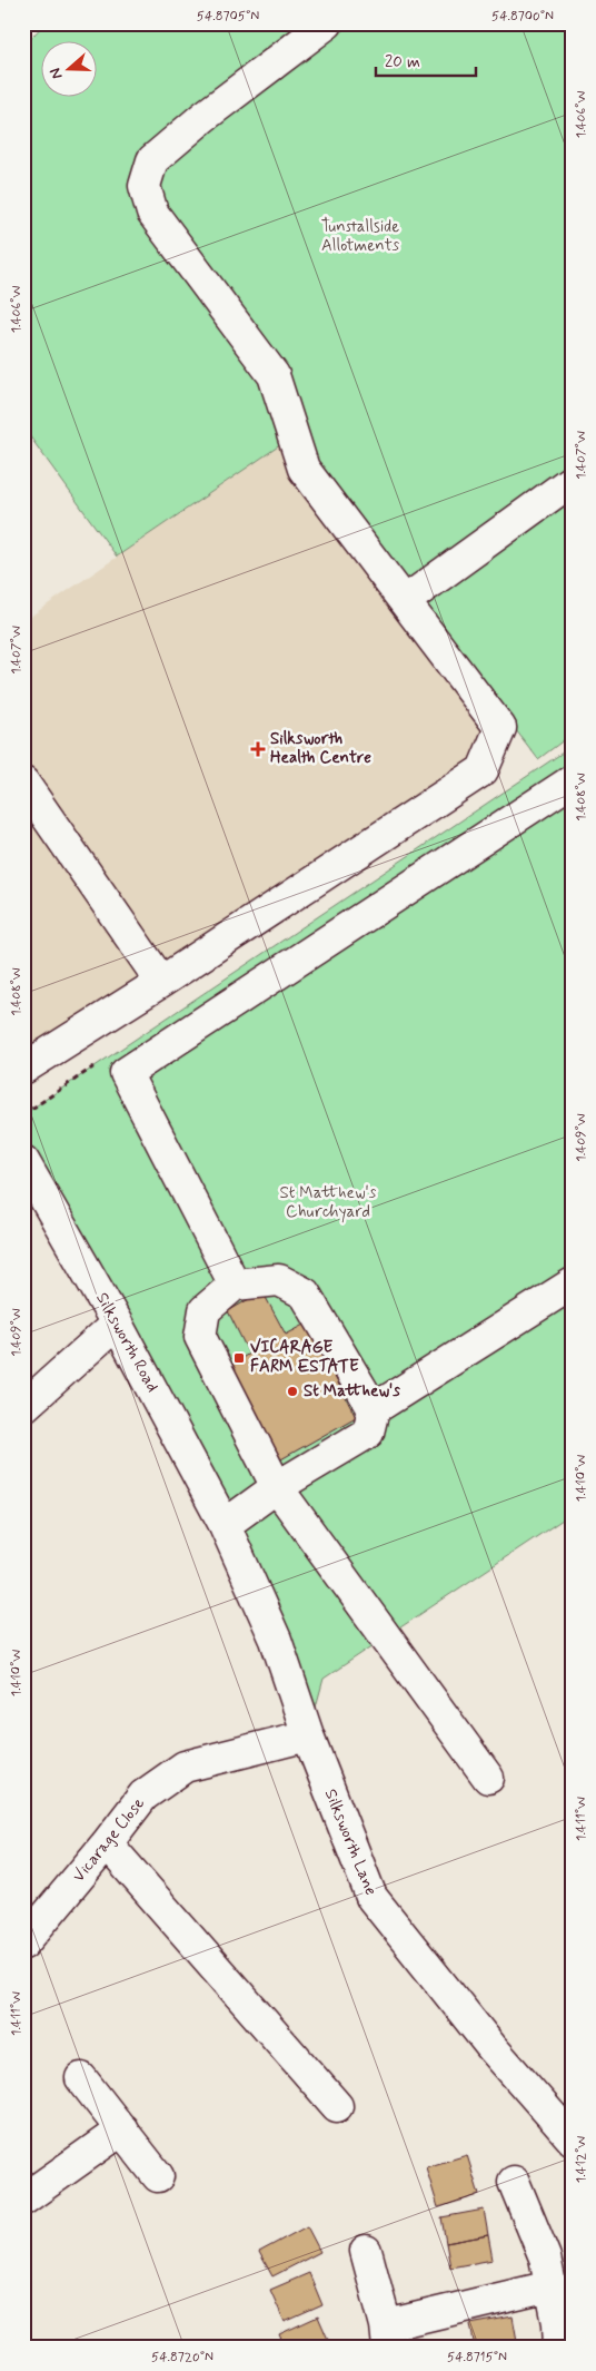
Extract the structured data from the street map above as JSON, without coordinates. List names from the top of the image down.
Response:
{
  "streets": {
    "street": ["Silksworth Road", "Vicarage Close", "Silksworth Lane"]
  },
  "crossings": [
    ["Silksworth Road", "Silksworth Lane"],
    ["Vicarage Close", "Silksworth Lane"]
  ],
  "parks": ["Tunstallside Allotments", "St Matthew's Churchyard"],
  "places": {
    "health": ["Silksworth Health Centre"],
    "transit": ["VICARAGE FARM ESTATE"],
    "other": ["St Matthew's"]
  },
  "scale_bar": "20 m",
  "north": "left",
  "coordinates": [
    "54.8705°N",
    "54.8700°N",
    "1.406°W",
    "1.407°W",
    "1.408°W",
    "1.409°W",
    "1.410°W",
    "1.411°W",
    "1.412°W",
    "54.8720°N",
    "54.8715°N"
  ]
}
